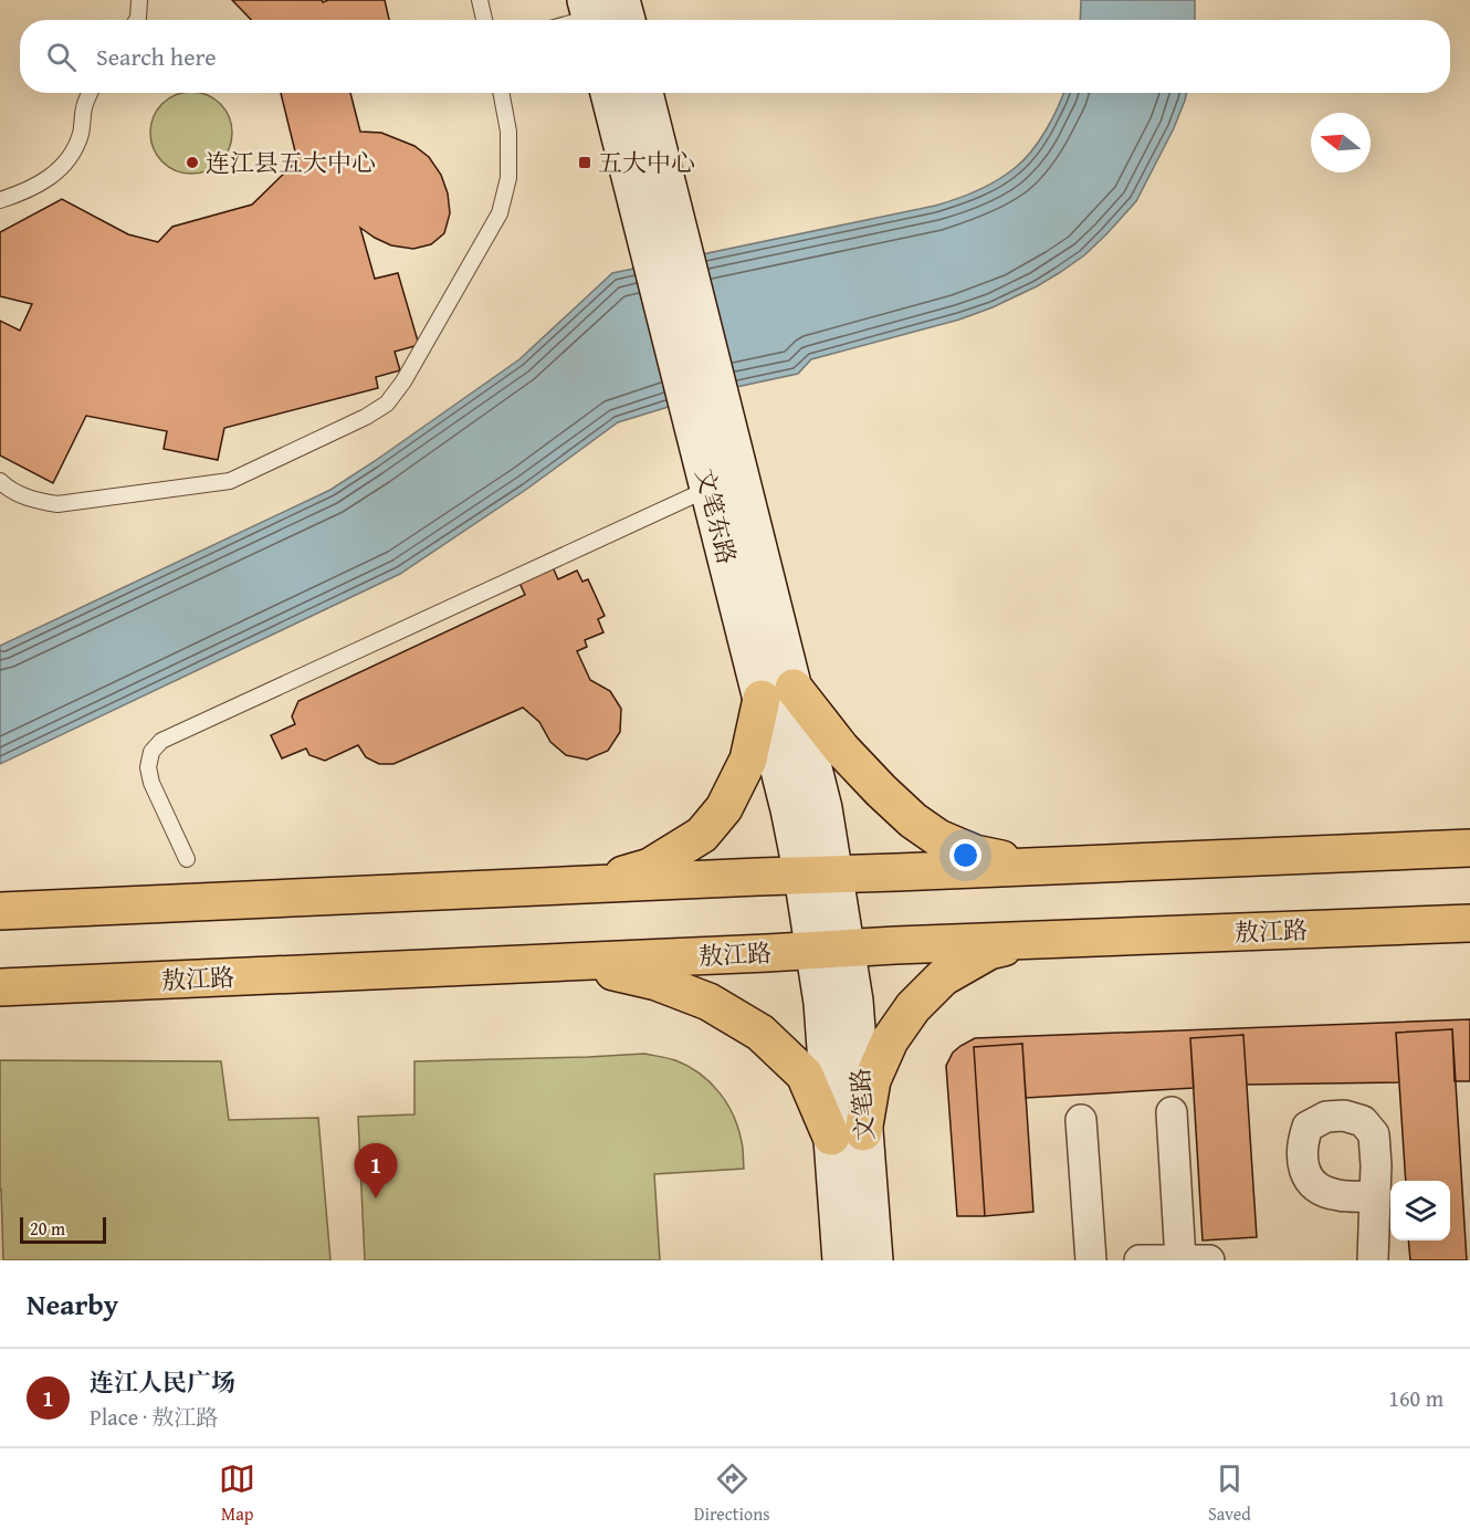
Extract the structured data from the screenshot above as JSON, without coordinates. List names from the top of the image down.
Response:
{
  "streets": {
    "main road": ["文笔东路", "敖江路", "文笔路"]
  },
  "crossings": [
    ["文笔东路", "敖江路"],
    ["文笔东路", "文笔路"],
    ["敖江路", "文笔路"]
  ],
  "places": {
    "other": ["连江县五大中心"],
    "transit": ["五大中心"]
  },
  "scale_bar": "20 m",
  "north": "left",
  "page": {
    "search": "Search here",
    "pins": "1",
    "scale": "20 m",
    "heading": "Nearby",
    "list": [
      {
        "mark": "1",
        "name": "连江人民广场",
        "note": "Place · 敖江路",
        "value": "160 m"
      }
    ],
    "nav": ["Map", "Directions", "Saved"]
  }
}
